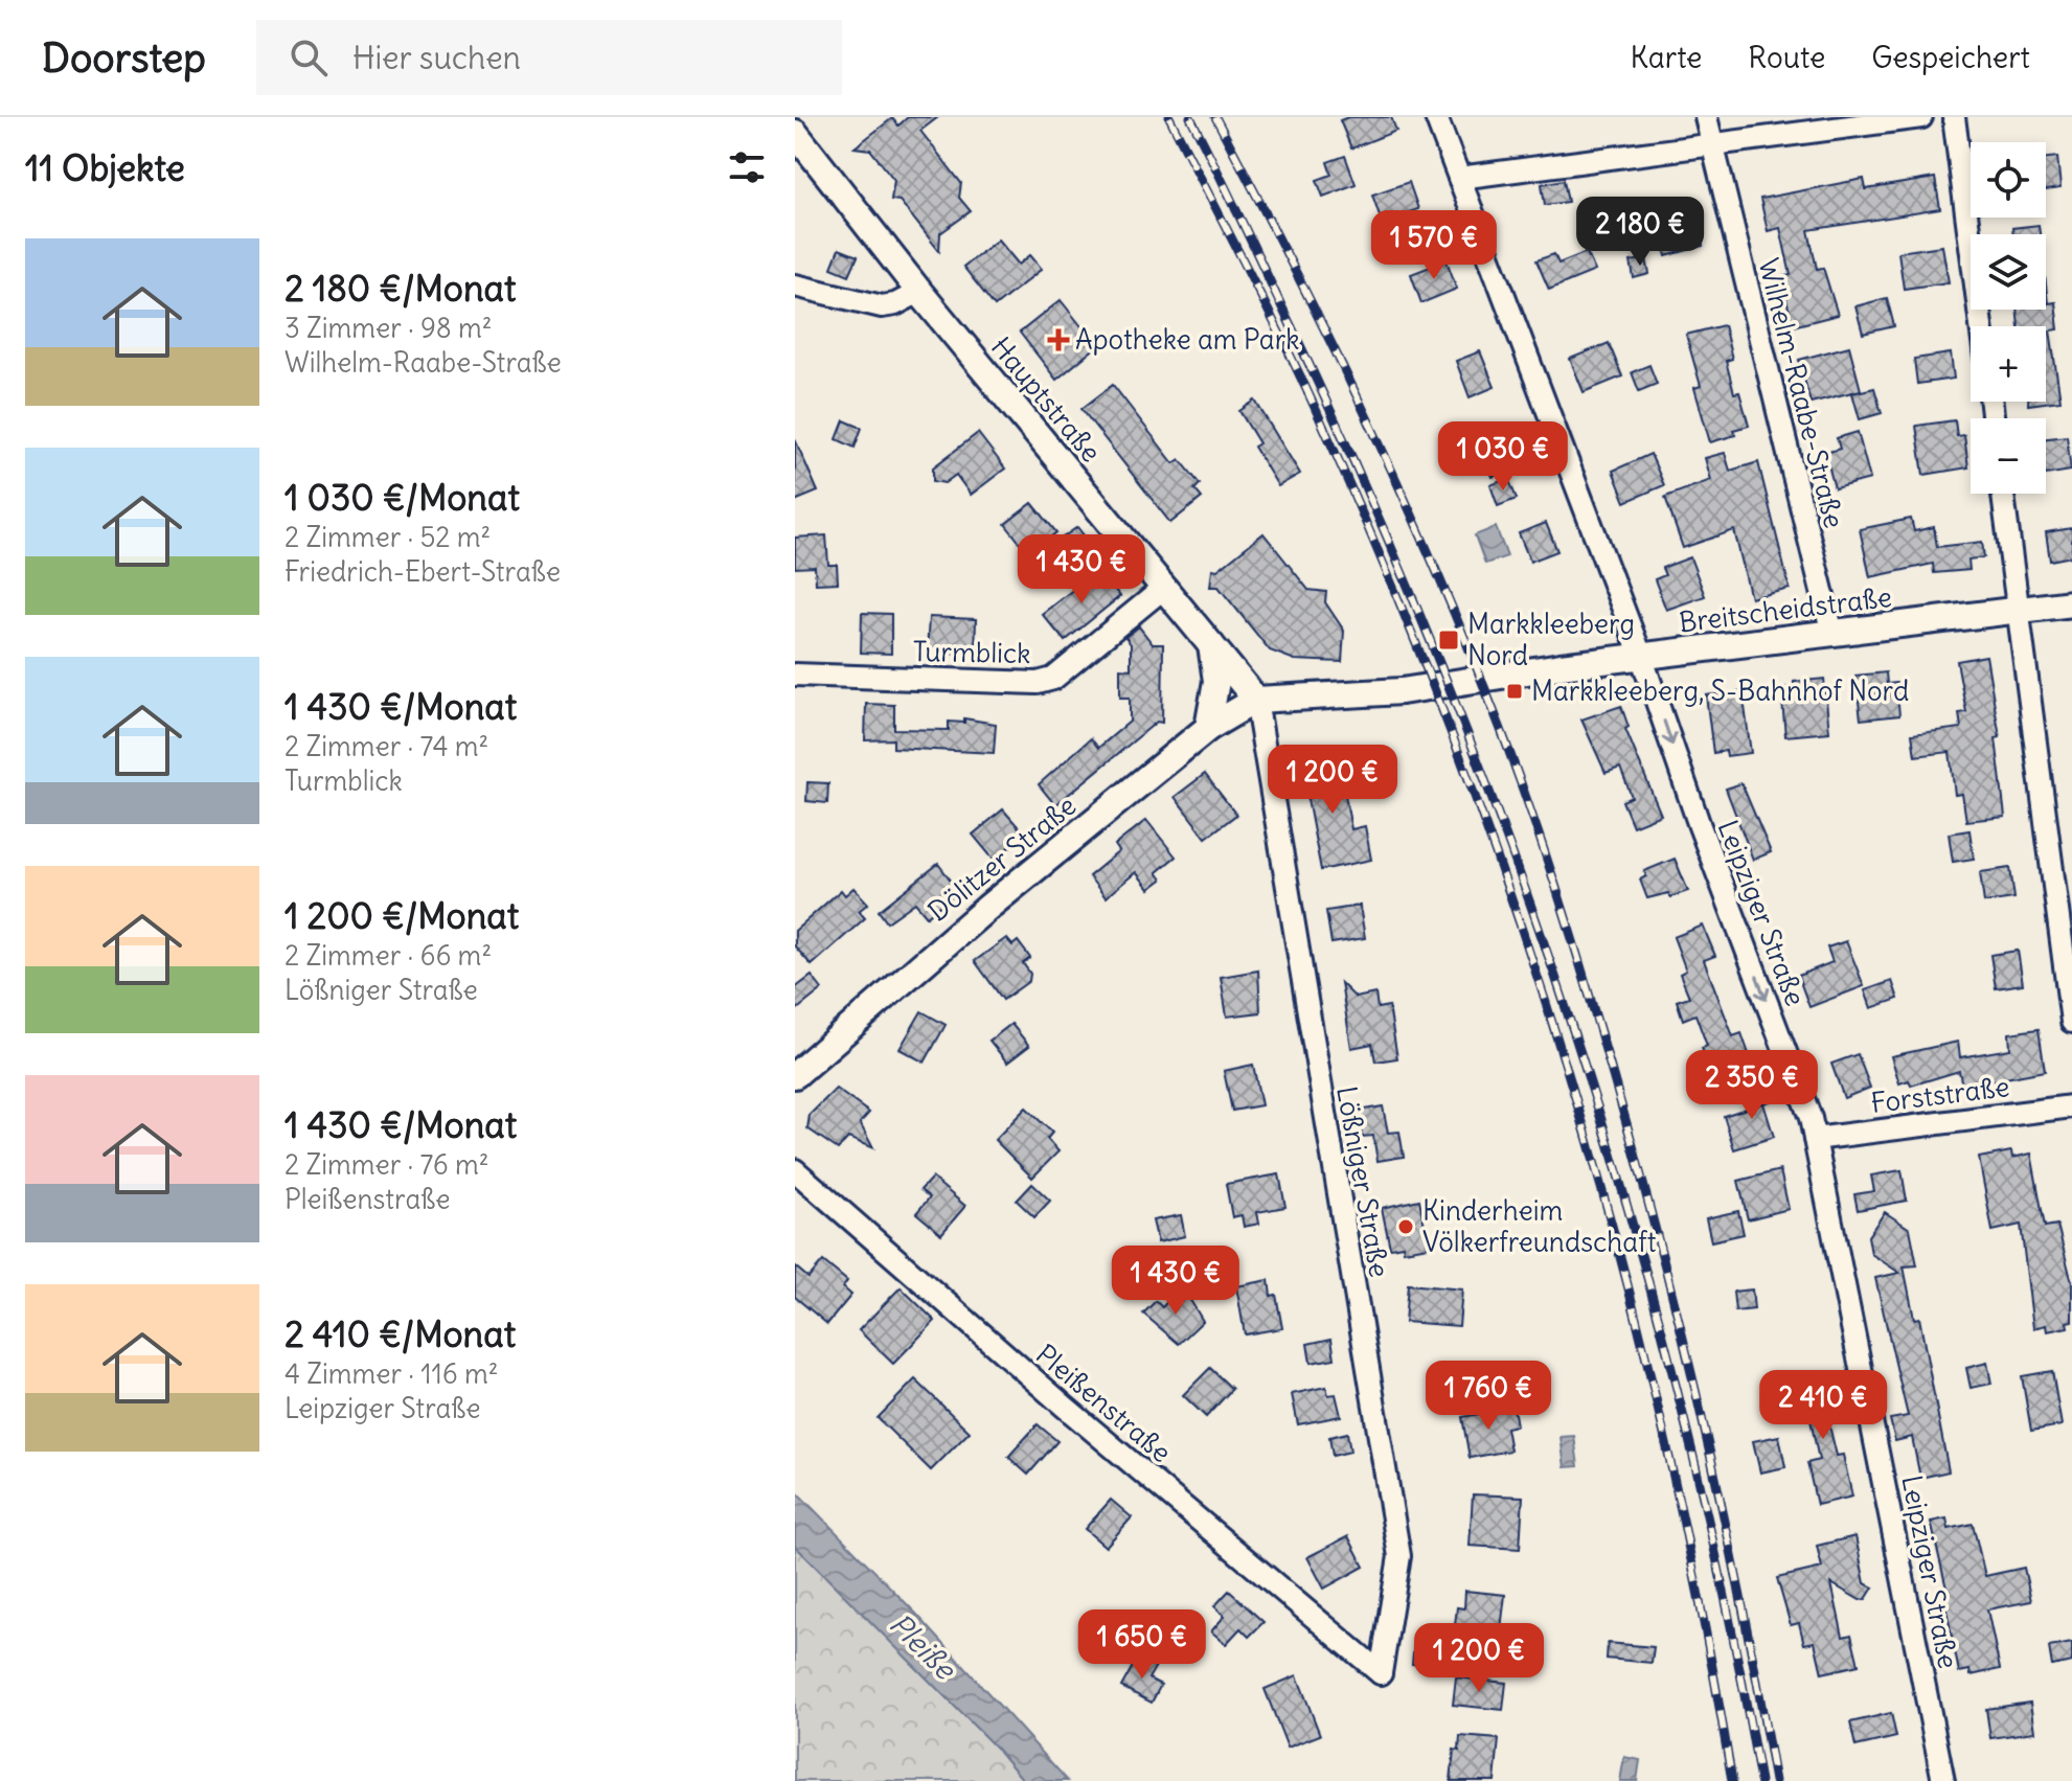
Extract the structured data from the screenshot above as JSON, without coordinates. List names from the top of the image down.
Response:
{
  "streets": {
    "main road": ["Hauptstraße", "Breitscheidstraße", "Dölitzer Straße"],
    "street": [
      "Wilhelm-Raabe-Straße",
      "Turmblick",
      "Leipziger Straße",
      "Forststraße",
      "Lößniger Straße",
      "Pleißenstraße"
    ]
  },
  "crossings": [
    ["Wilhelm-Raabe-Straße", "Breitscheidstraße"],
    ["Hauptstraße", "Breitscheidstraße"],
    ["Hauptstraße", "Turmblick"],
    ["Hauptstraße", "Dölitzer Straße"],
    ["Hauptstraße", "Lößniger Straße"],
    ["Breitscheidstraße", "Dölitzer Straße"],
    ["Breitscheidstraße", "Leipziger Straße"],
    ["Breitscheidstraße", "Lößniger Straße"],
    ["Dölitzer Straße", "Lößniger Straße"],
    ["Leipziger Straße", "Forststraße"],
    ["Lößniger Straße", "Pleißenstraße"]
  ],
  "water": ["Pleiße"],
  "places": {
    "health": ["Apotheke am Park"],
    "transit": ["Markkleeberg Nord", "Markkleeberg, S-Bahnhof Nord"],
    "other": ["Kinderheim Völkerfreundschaft"]
  },
  "page": {
    "header": "Doorstep",
    "search": "Hier suchen",
    "nav": ["Karte", "Route", "Gespeichert"],
    "heading": "11 Objekte",
    "map_buttons": ["+", "−"],
    "price": [
      "2 180 €",
      "1 570 €",
      "1 030 €",
      "1 430 €",
      "1 200 €",
      "2 350 €",
      "1 430 €",
      "1 760 €",
      "2 410 €",
      "1 650 €",
      "1 200 €"
    ],
    "list": [
      {
        "name": "2 180 €/Monat",
        "note": "3 Zimmer · 98 m² · Wilhelm-Raabe-Straße"
      },
      {
        "name": "1 030 €/Monat",
        "note": "2 Zimmer · 52 m² · Friedrich-Ebert-Straße"
      },
      {
        "name": "1 430 €/Monat",
        "note": "2 Zimmer · 74 m² · Turmblick"
      },
      {
        "name": "1 200 €/Monat",
        "note": "2 Zimmer · 66 m² · Lößniger Straße"
      },
      {
        "name": "1 430 €/Monat",
        "note": "2 Zimmer · 76 m² · Pleißenstraße"
      },
      {
        "name": "2 410 €/Monat",
        "note": "4 Zimmer · 116 m² · Leipziger Straße"
      }
    ]
  }
}
